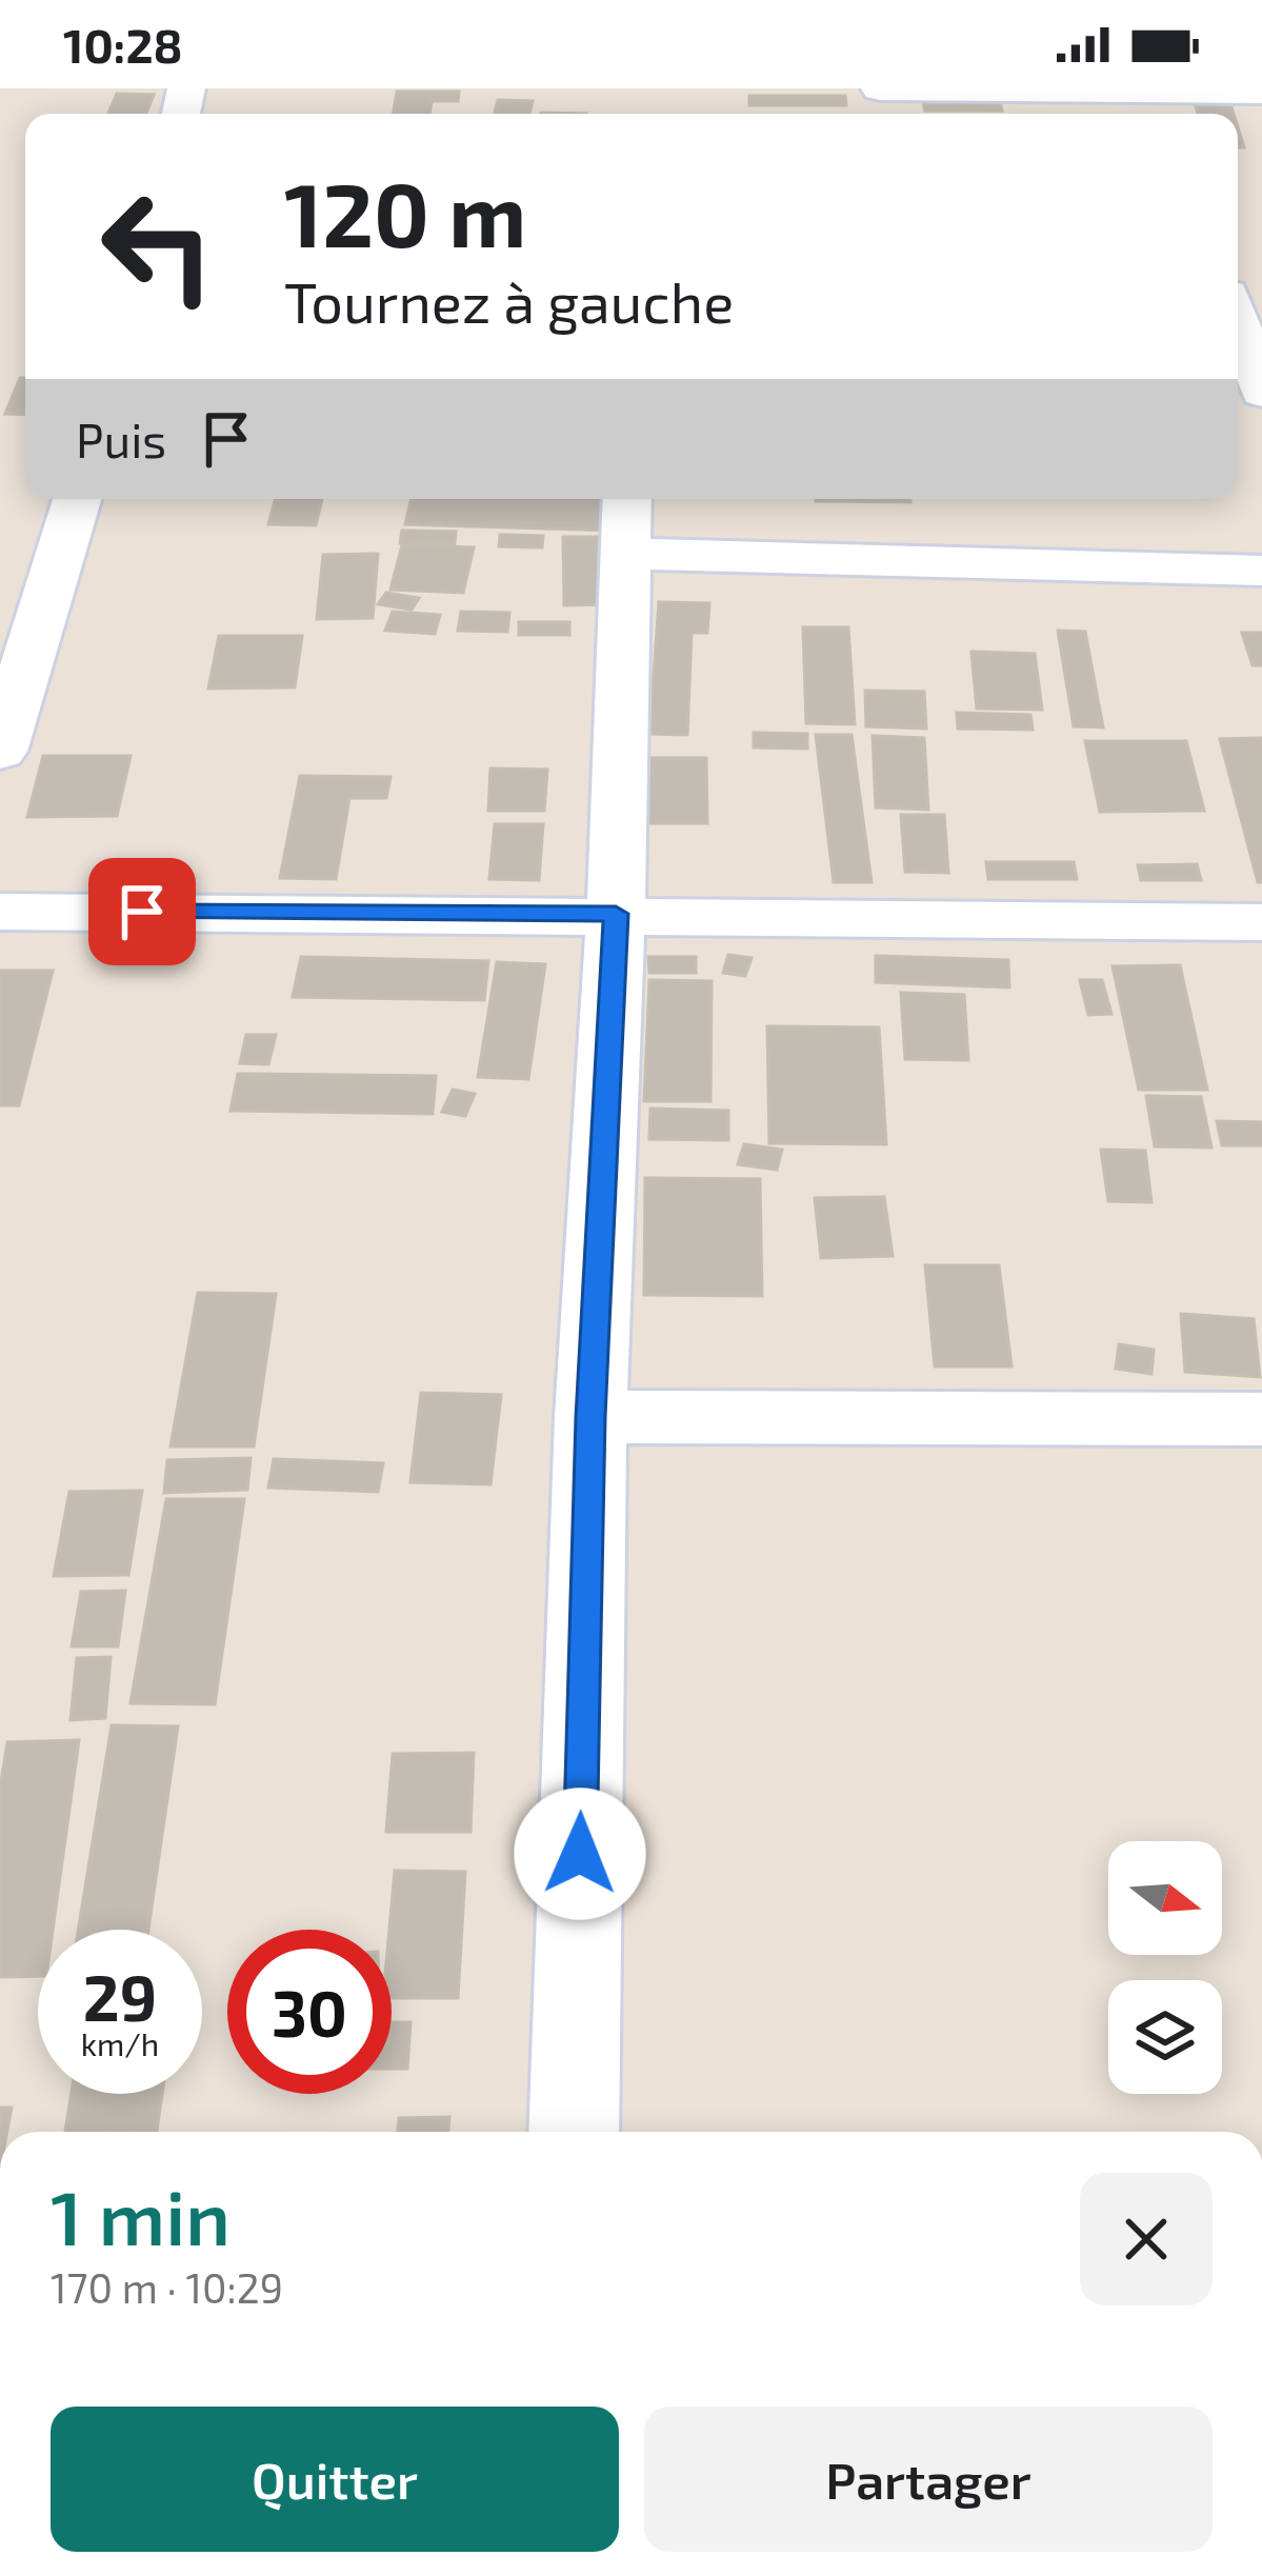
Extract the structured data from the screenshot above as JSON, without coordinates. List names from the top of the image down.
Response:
{
  "north": "right",
  "page": {
    "status": "10:28",
    "turn": ["120 m", "Tournez à gauche"],
    "then": "Puis",
    "speed": "29 km/h",
    "limit": "30",
    "heading": ["1 min", "170 m · 10:29"],
    "buttons": ["Quitter", "Partager"]
  }
}
